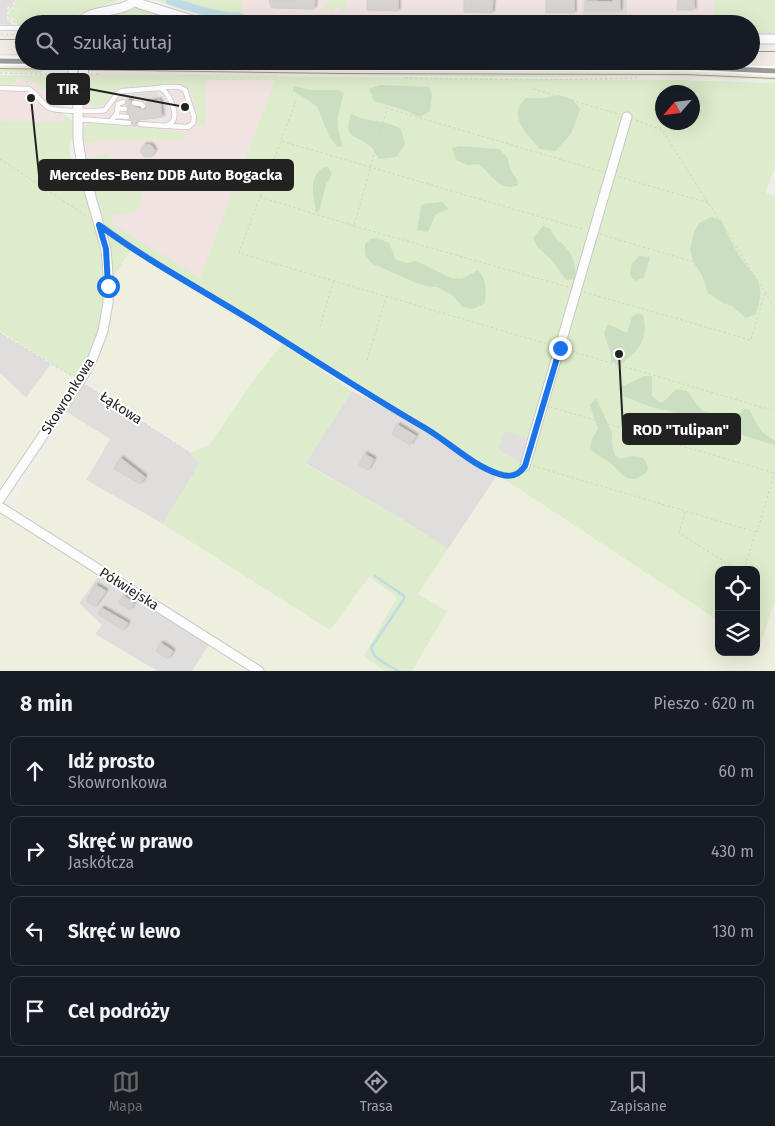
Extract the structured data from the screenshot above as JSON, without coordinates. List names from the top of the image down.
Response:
{
  "streets": {
    "street": ["Skowronkowa", "Półwiejska"],
    "path": ["Łąkowa"]
  },
  "crossings": [
    ["Skowronkowa", "Łąkowa"]
  ],
  "places": ["Mercedes-Benz DDB Auto Bogacka", "TIR", "ROD \"Tulipan\""],
  "north": "bottom left",
  "page": {
    "search": "Szukaj tutaj",
    "heading": ["8 min", "Pieszo · 620 m"],
    "list": [
      ["Idź prosto", "Skowronkowa", "60 m"],
      ["Skręć w prawo", "Jaskółcza", "430 m"],
      ["Skręć w lewo", "130 m"],
      "Cel podróży"
    ],
    "nav": ["Mapa", "Trasa", "Zapisane"]
  }
}
